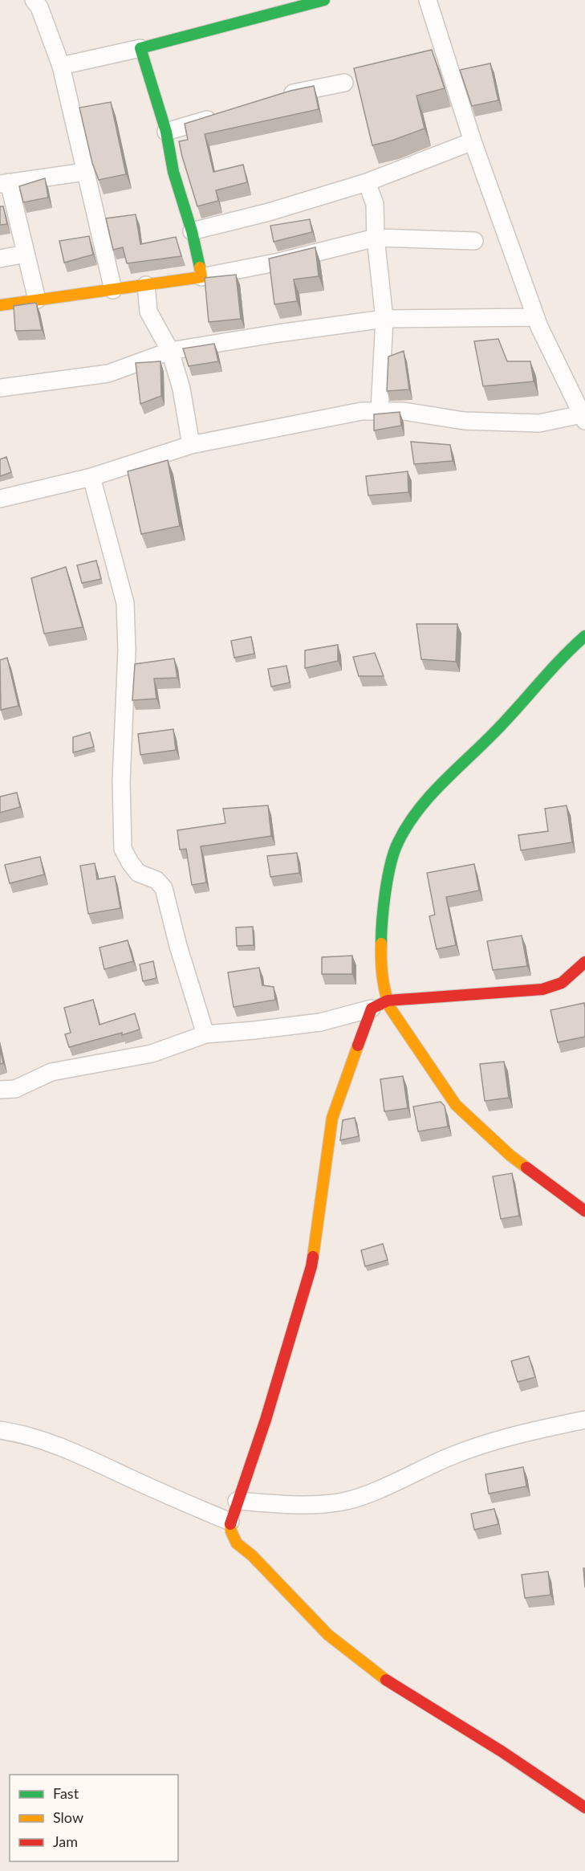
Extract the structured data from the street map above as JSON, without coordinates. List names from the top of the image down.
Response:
{
  "legend": ["Fast", "Slow", "Jam"]
}
